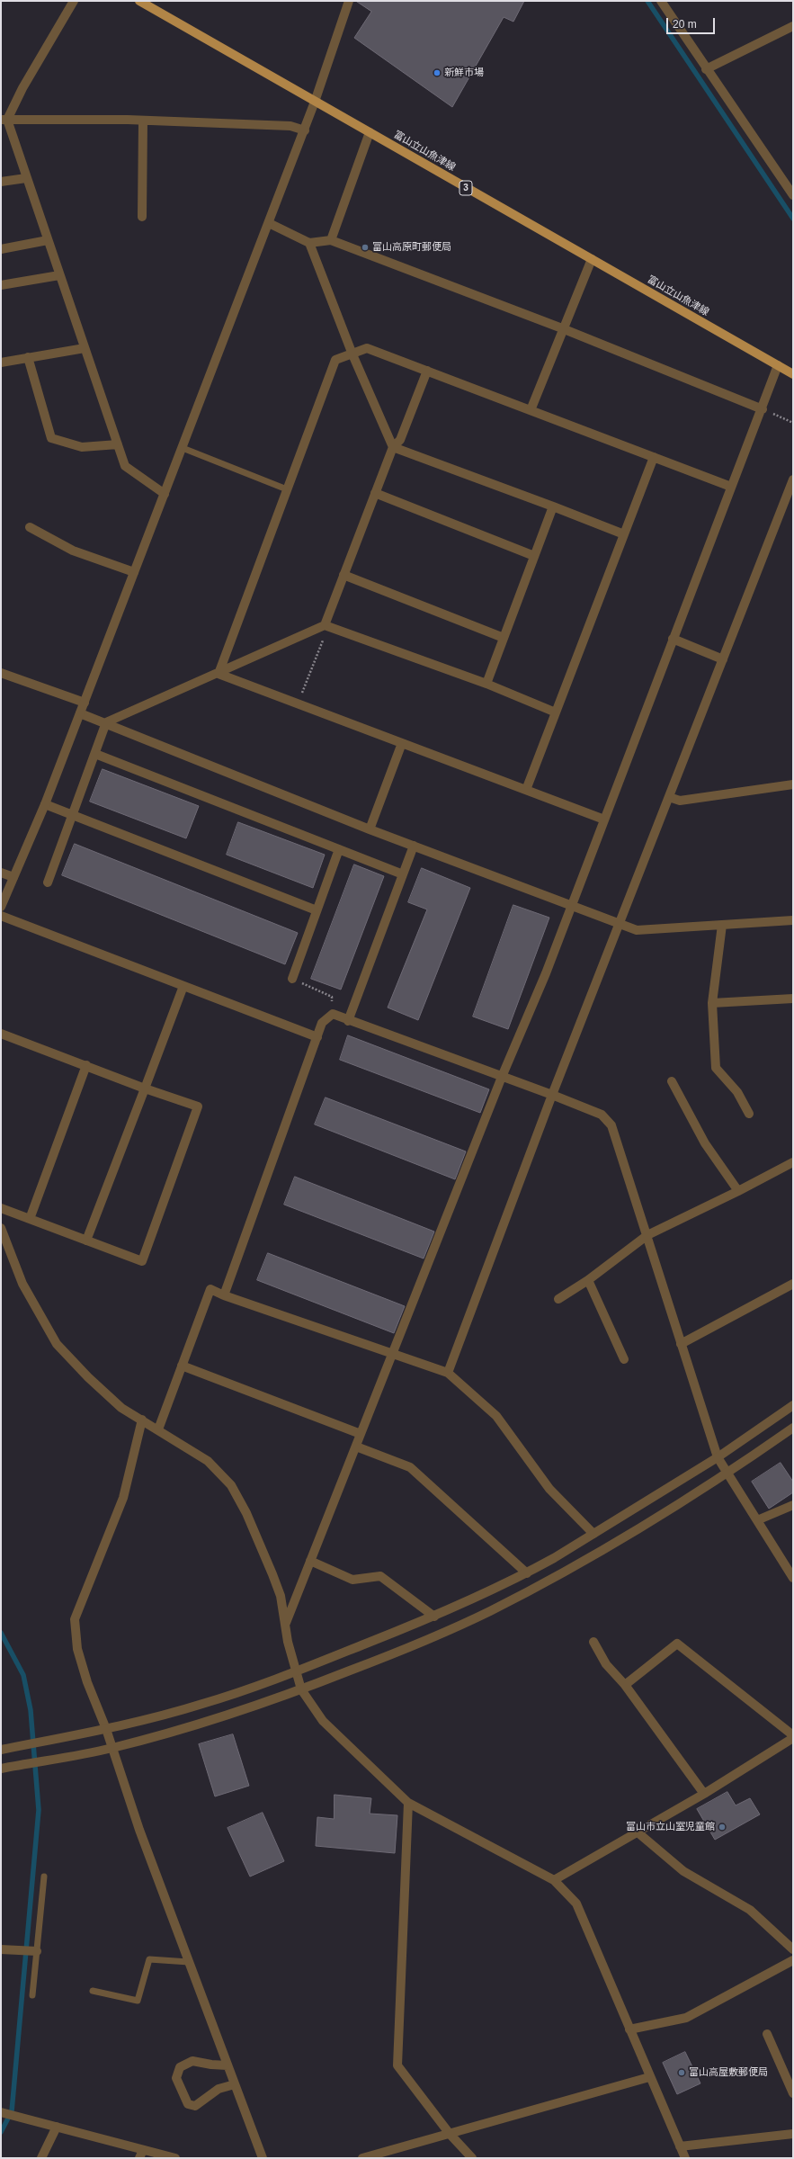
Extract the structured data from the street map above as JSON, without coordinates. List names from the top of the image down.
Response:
{
  "streets": {
    "main road": ["富山立山魚津線", "3"]
  },
  "places": [
    "新鮮市場",
    "富山高原町郵便局",
    "富山市立山室児童館",
    "富山高屋敷郵便局"
  ],
  "scale_bar": "20 m"
}
